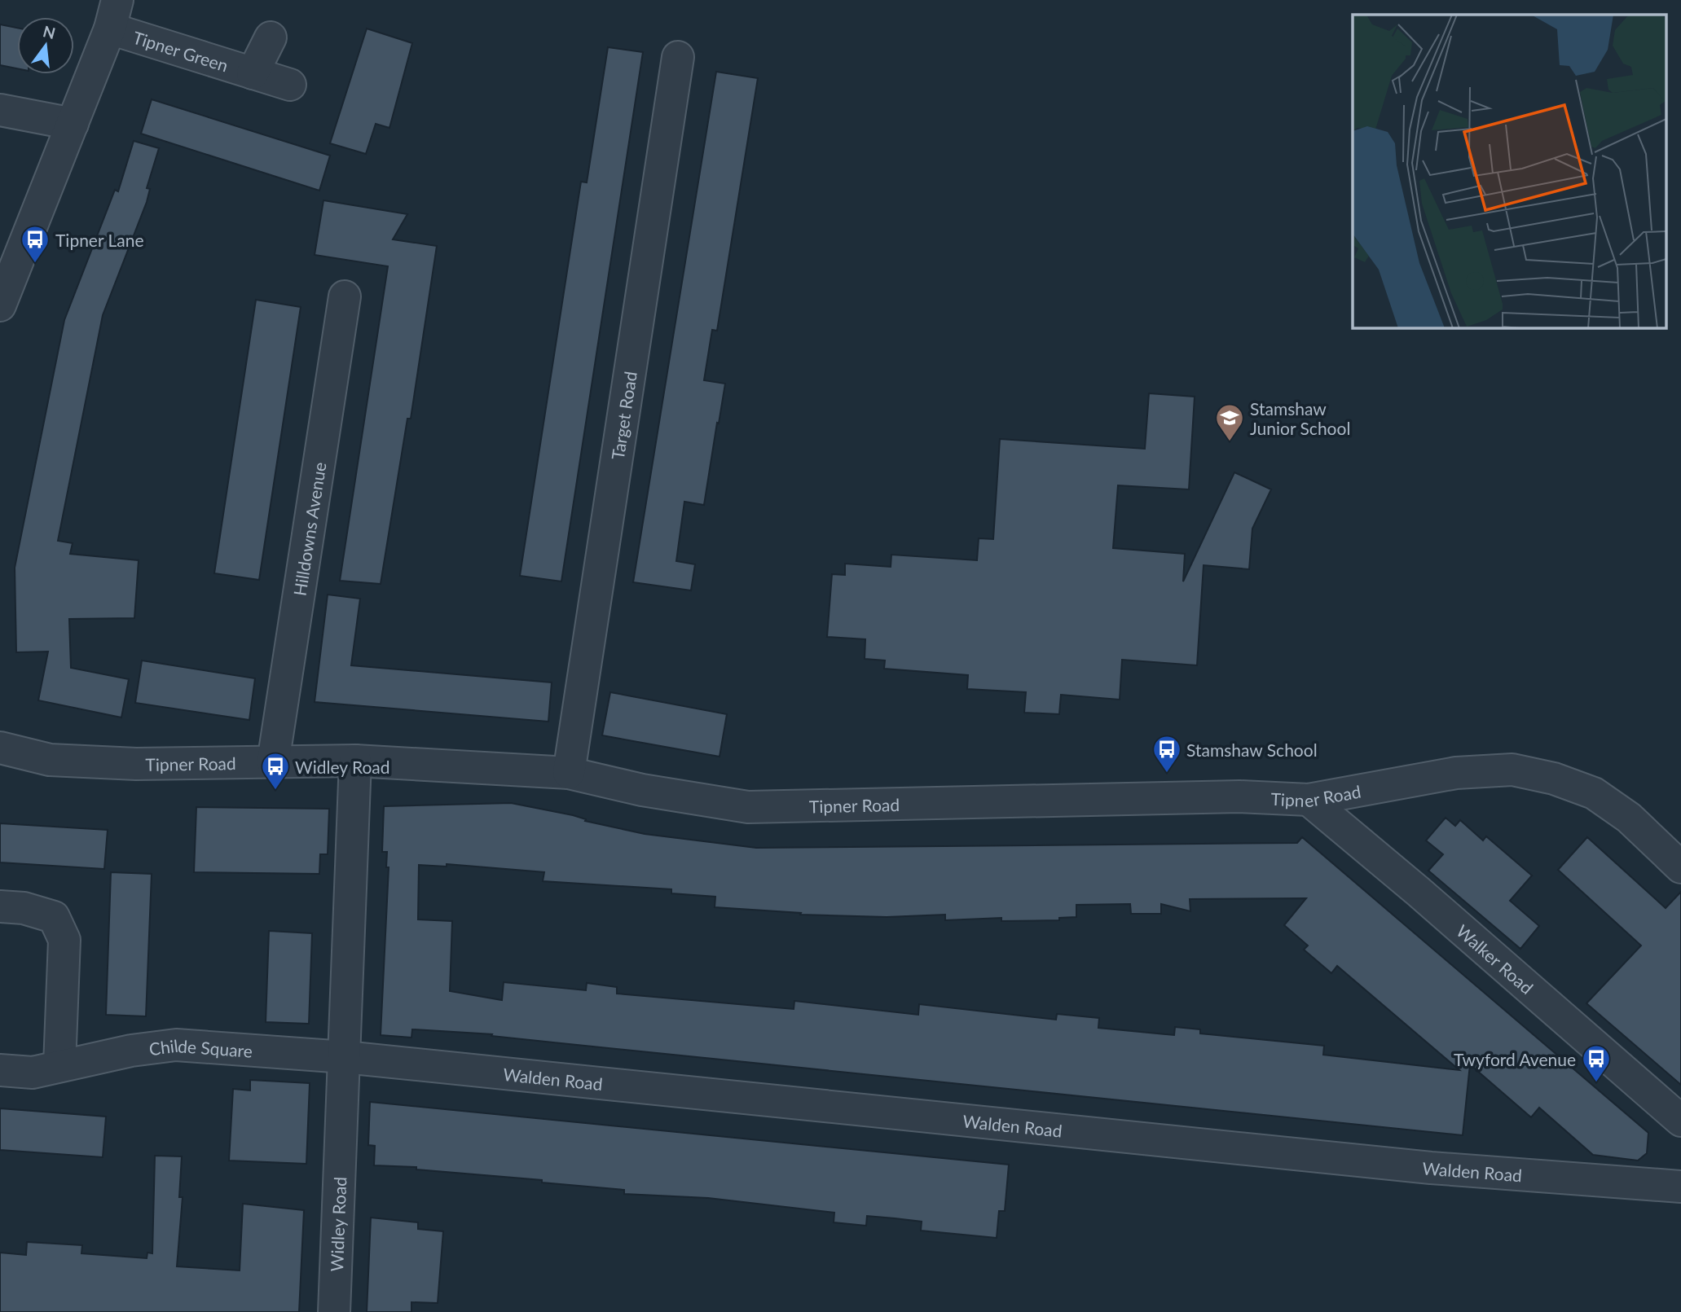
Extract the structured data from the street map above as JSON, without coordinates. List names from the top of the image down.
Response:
{
  "streets": {
    "street": [
      "Tipner Green",
      "Target Road",
      "Hilldowns Avenue",
      "Tipner Road",
      "Walker Road",
      "Childe Square",
      "Walden Road",
      "Widley Road"
    ]
  },
  "crossings": [
    ["Target Road", "Tipner Road"],
    ["Hilldowns Avenue", "Tipner Road"],
    ["Tipner Road", "Walker Road"],
    ["Tipner Road", "Widley Road"],
    ["Childe Square", "Walden Road"],
    ["Childe Square", "Widley Road"],
    ["Walden Road", "Widley Road"]
  ],
  "places": {
    "bus stop": [
      "Tipner Lane",
      "Stamshaw School",
      "Widley Road",
      "Twyford Avenue"
    ],
    "school or university": ["Stamshaw Junior School"]
  },
  "north": "top"
}
